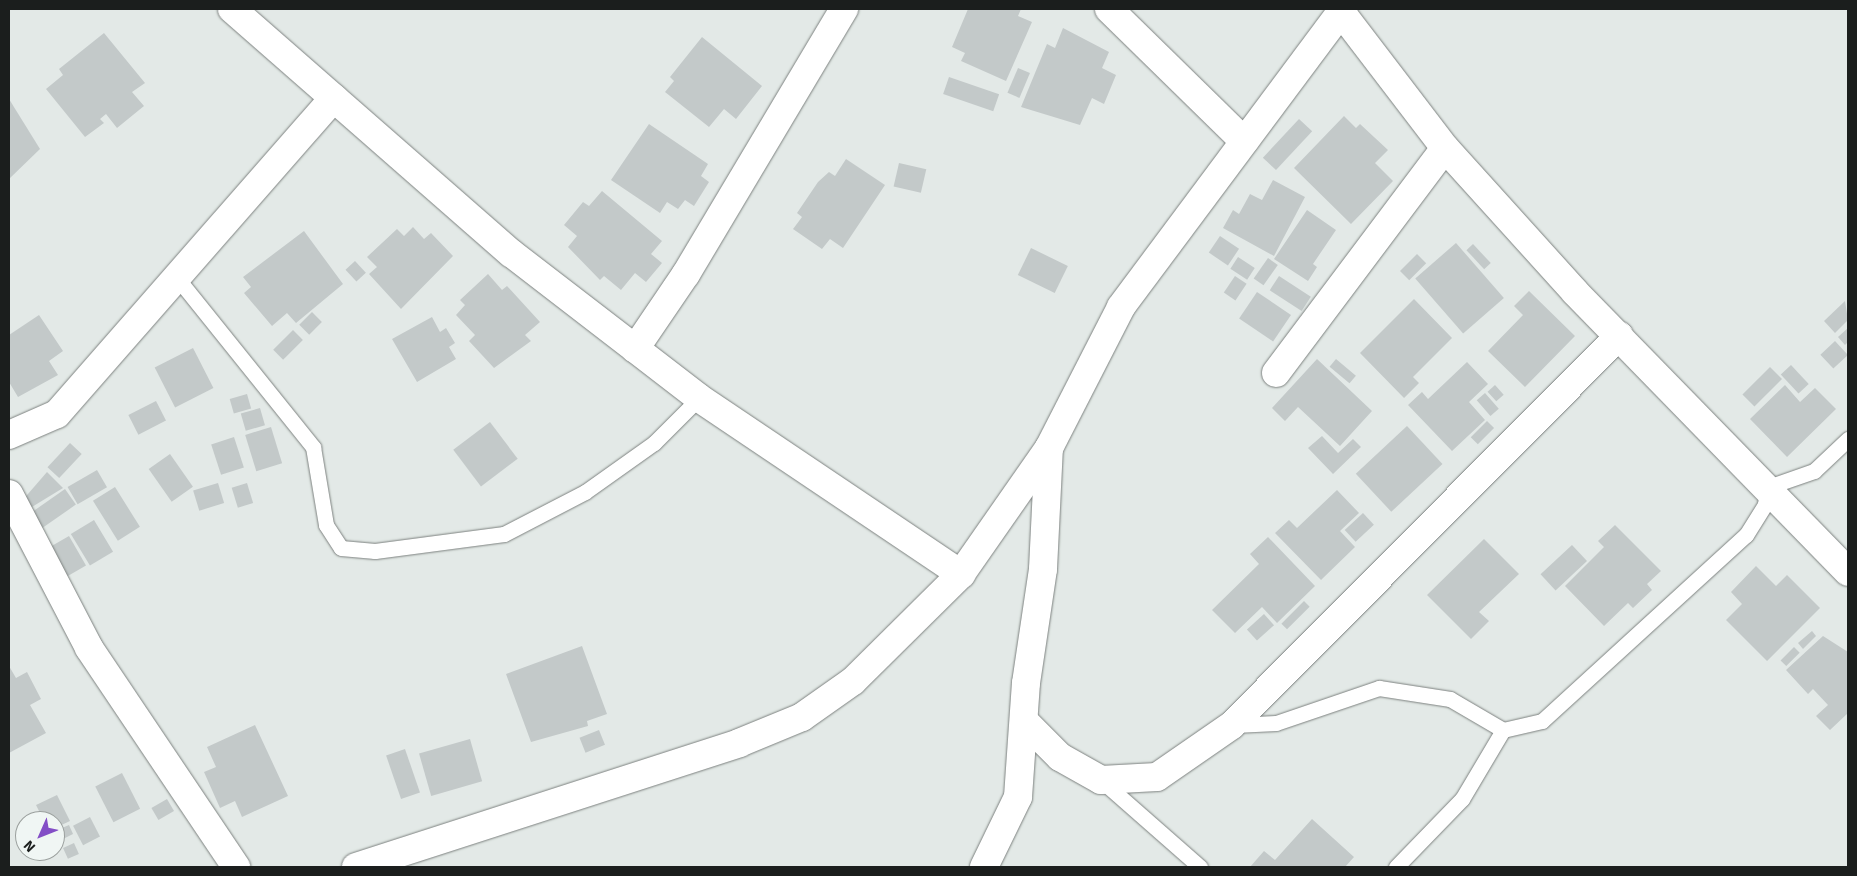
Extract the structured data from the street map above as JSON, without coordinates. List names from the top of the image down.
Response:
{
  "north": "bottom left"
}
